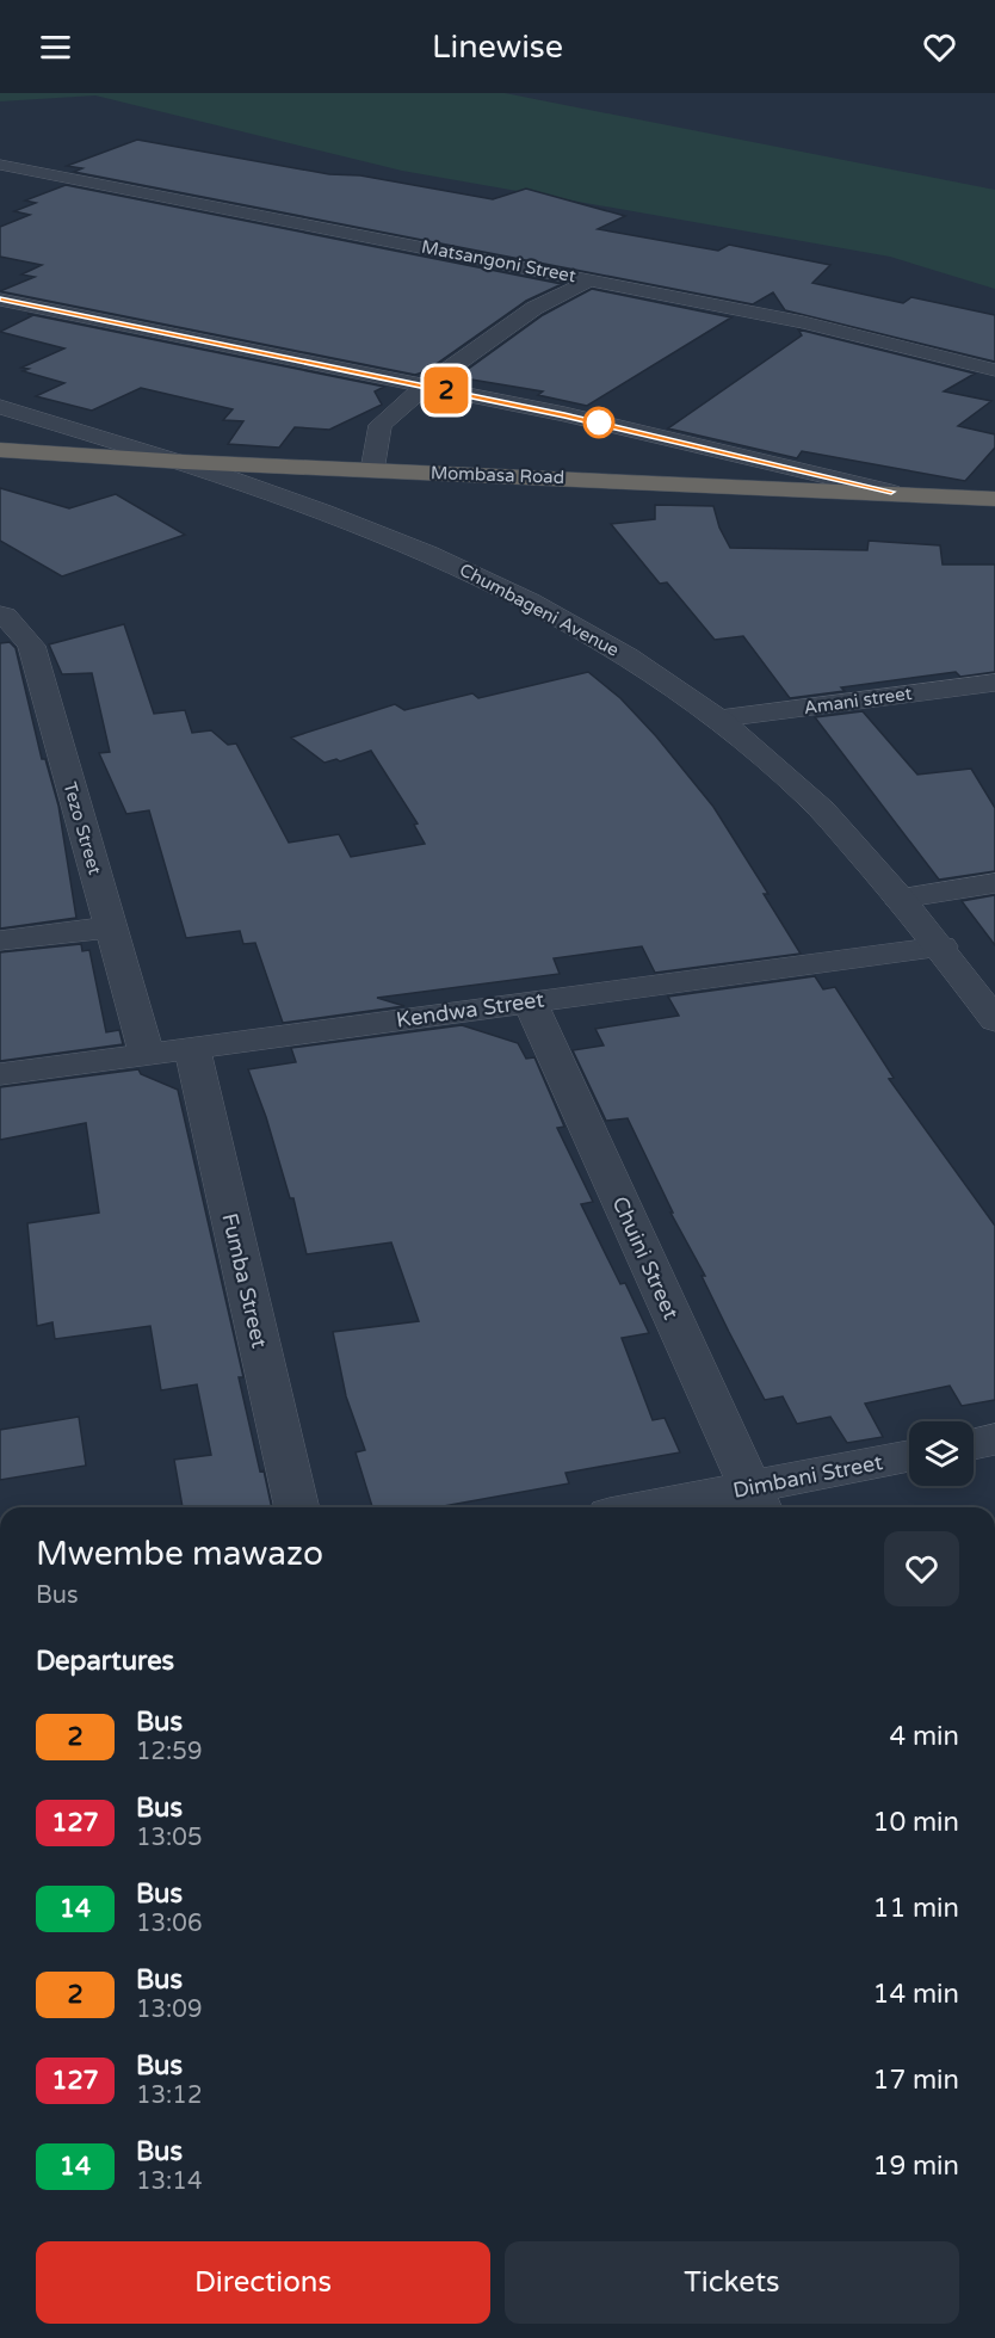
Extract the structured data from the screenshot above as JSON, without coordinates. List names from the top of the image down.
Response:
{
  "streets": {
    "highway": ["Mombasa Road"],
    "street": [
      "Matsangoni Street",
      "Chumbageni Avenue",
      "Amani street",
      "Tezo Street",
      "Kendwa Street",
      "Chuini Street",
      "Fumba Street",
      "Dimbani Street"
    ]
  },
  "crossings": [
    ["Mombasa Road", "Chumbageni Avenue"],
    ["Chumbageni Avenue", "Amani street"],
    ["Chumbageni Avenue", "Kendwa Street"],
    ["Tezo Street", "Kendwa Street"],
    ["Kendwa Street", "Chuini Street"],
    ["Kendwa Street", "Fumba Street"],
    ["Chuini Street", "Dimbani Street"]
  ],
  "lines": ["bus line 2"],
  "page": {
    "header": "Linewise",
    "on_map": "2",
    "heading": [
      ["Mwembe mawazo", "Bus"],
      "Departures"
    ],
    "list": [
      {
        "mark": "2",
        "name": "Bus",
        "note": "12:59",
        "value": "4 min"
      },
      {
        "mark": "127",
        "name": "Bus",
        "note": "13:05",
        "value": "10 min"
      },
      {
        "mark": "14",
        "name": "Bus",
        "note": "13:06",
        "value": "11 min"
      },
      {
        "mark": "2",
        "name": "Bus",
        "note": "13:09",
        "value": "14 min"
      },
      {
        "mark": "127",
        "name": "Bus",
        "note": "13:12",
        "value": "17 min"
      },
      {
        "mark": "14",
        "name": "Bus",
        "note": "13:14",
        "value": "19 min"
      }
    ],
    "buttons": ["Directions", "Tickets"]
  }
}
